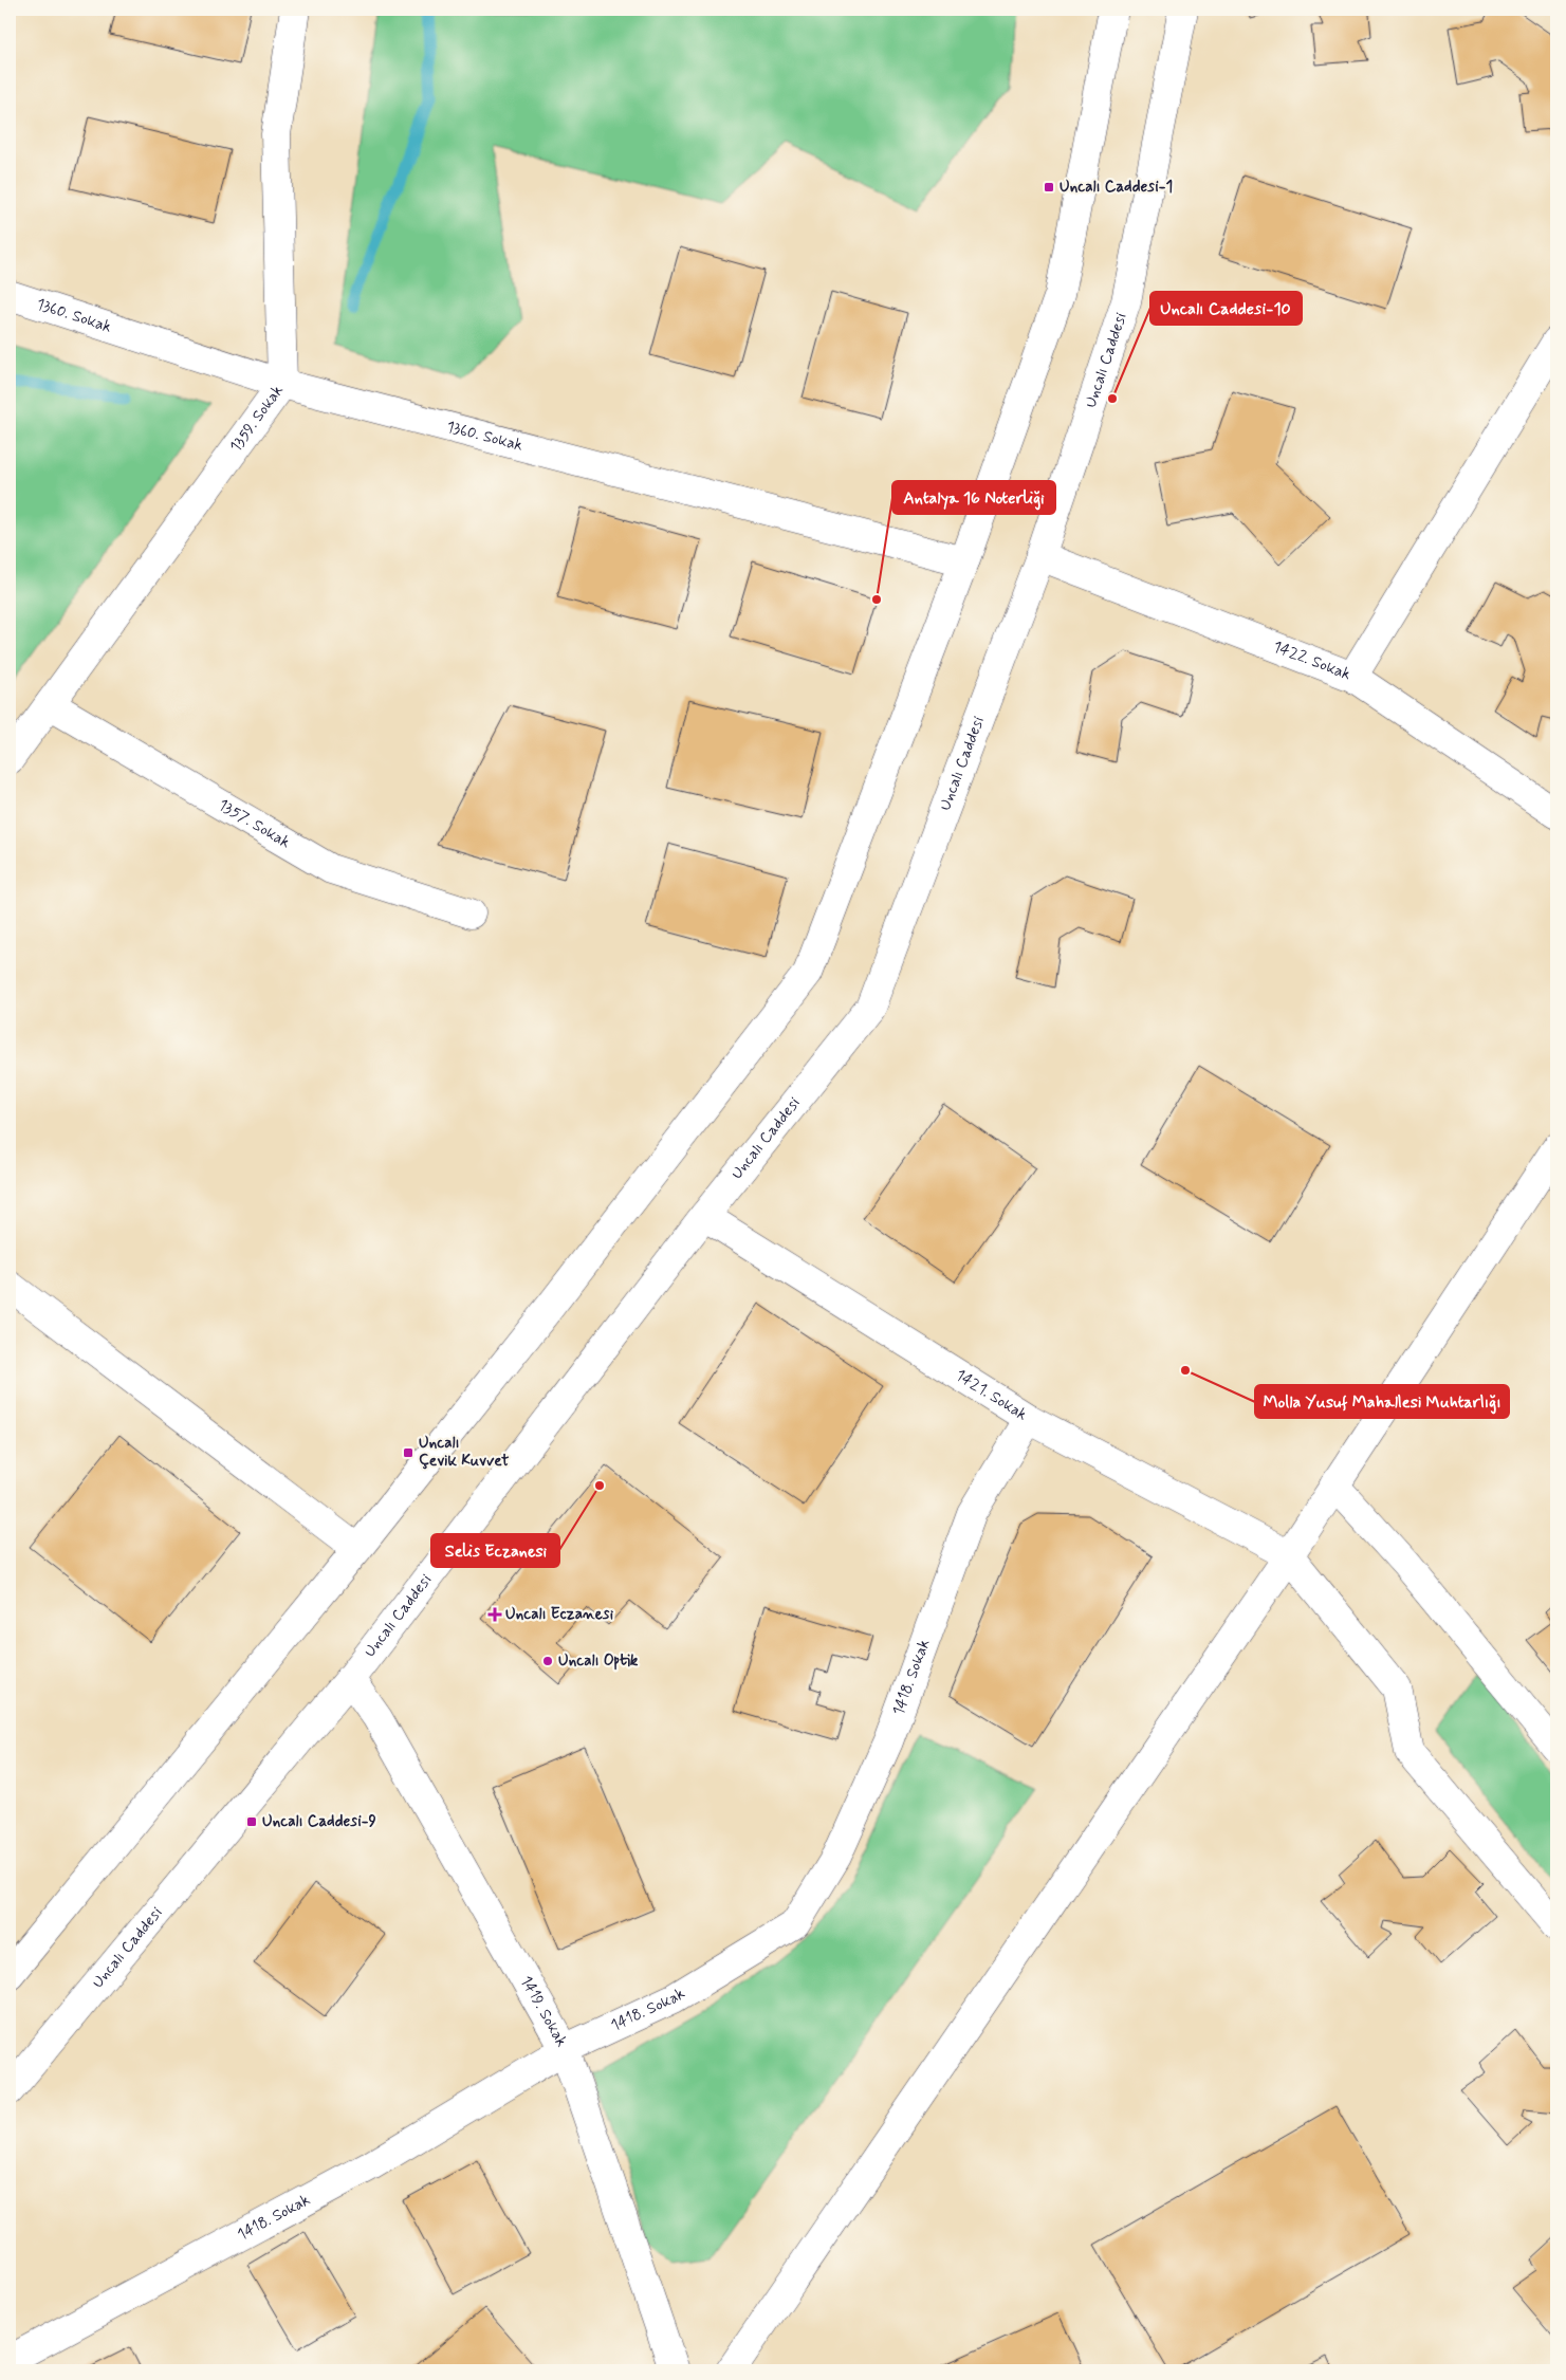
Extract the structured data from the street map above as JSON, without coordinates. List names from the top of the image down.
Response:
{
  "streets": {
    "street": [
      "1360. Sokak",
      "Uncalı Caddesi",
      "1359. Sokak",
      "1422. Sokak",
      "1357. Sokak",
      "1421. Sokak",
      "1418. Sokak",
      "1419. Sokak"
    ]
  },
  "crossings": [
    ["1360. Sokak", "1359. Sokak"],
    ["Uncalı Caddesi", "1422. Sokak"],
    ["Uncalı Caddesi", "1421. Sokak"],
    ["Uncalı Caddesi", "1419. Sokak"],
    ["1359. Sokak", "1357. Sokak"],
    ["1421. Sokak", "1418. Sokak"],
    ["1418. Sokak", "1419. Sokak"]
  ],
  "places": {
    "transit": ["Uncalı Caddesi-1", "Uncalı Çevik Kuvvet", "Uncalı Caddesi-9"],
    "other": [
      "Uncalı Caddesi-10",
      "Antalya 16 Noterliği",
      "Molla Yusuf Mahallesi Muhtarlığı",
      "Selis Eczanesi",
      "Uncalı Optik"
    ],
    "health": ["Uncalı Eczanesi"]
  }
}
